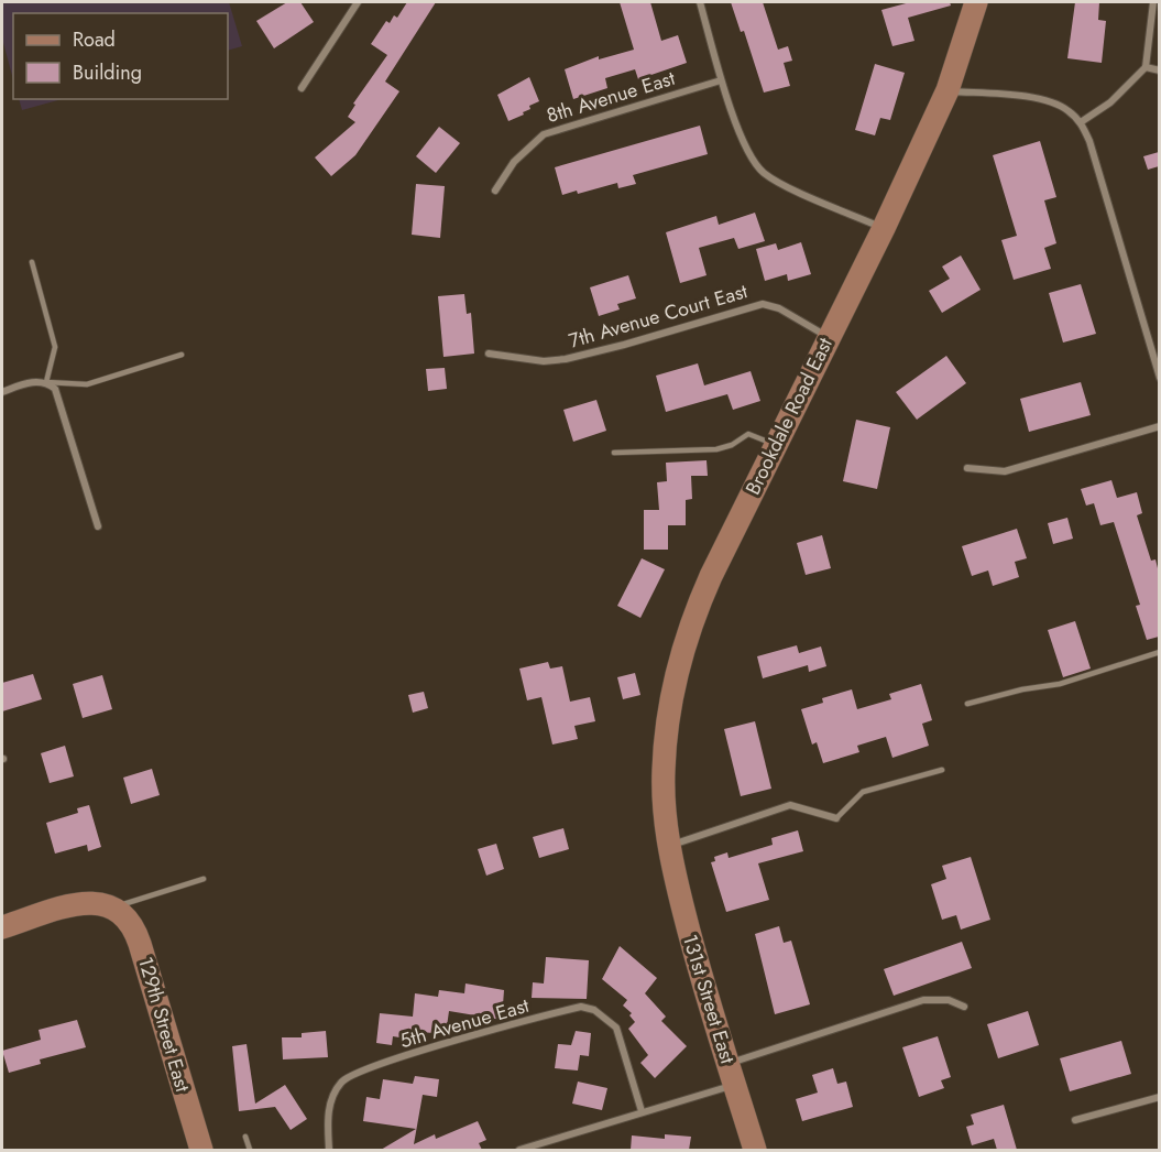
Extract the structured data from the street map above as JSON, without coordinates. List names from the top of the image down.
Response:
{
  "streets": {
    "main road": ["Brookdale Road East", "131st Street East", "129th Street East"],
    "street": ["8th Avenue East", "7th Avenue Court East", "5th Avenue East"]
  },
  "crossings": [
    ["7th Avenue Court East", "Brookdale Road East"],
    ["Brookdale Road East", "131st Street East"]
  ],
  "legend": ["Road", "Building"]
}
